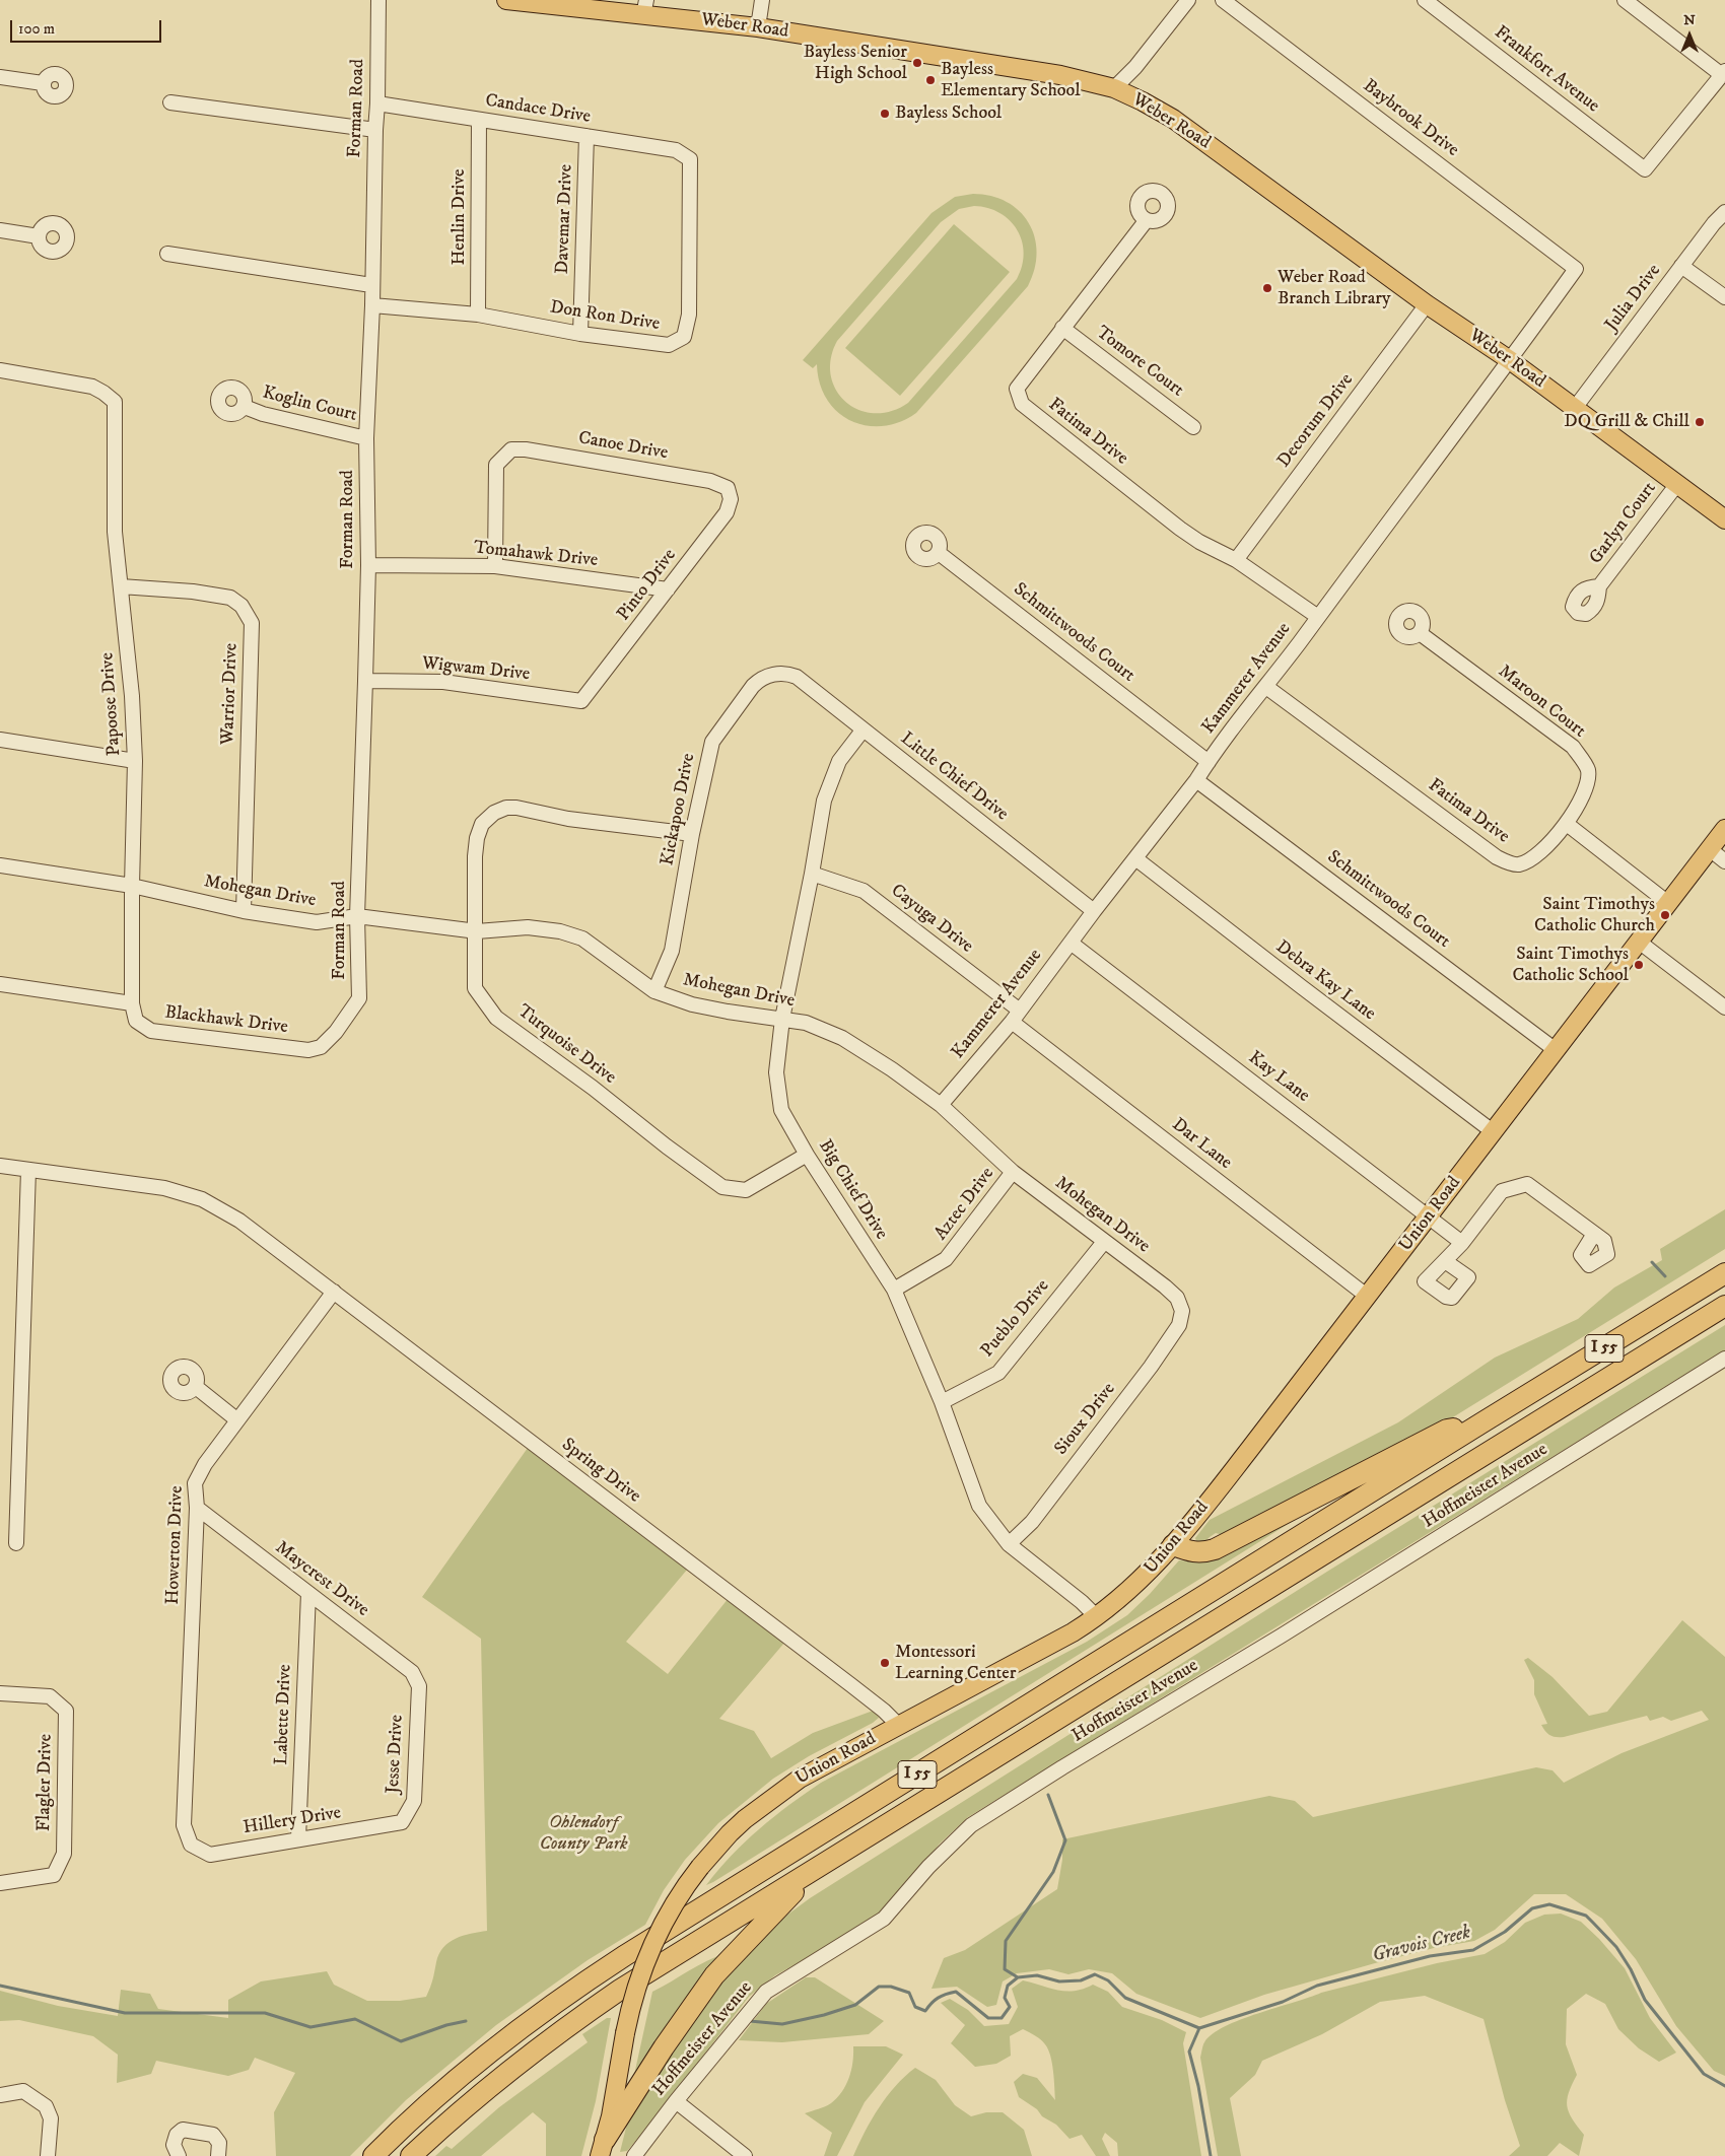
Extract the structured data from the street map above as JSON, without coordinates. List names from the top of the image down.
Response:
{
  "streets": {
    "highway": ["I 55"],
    "main road": ["Weber Road", "Union Road"],
    "street": [
      "Frankfort Avenue",
      "Forman Road",
      "Candace Drive",
      "Baybrook Drive",
      "Henlin Drive",
      "Davemar Drive",
      "Julia Drive",
      "Don Ron Drive",
      "Tomore Court",
      "Koglin Court",
      "Decorum Drive",
      "Fatima Drive",
      "Canoe Drive",
      "Garlyn Court",
      "Tomahawk Drive",
      "Pinto Drive",
      "Schmittwoods Court",
      "Wigwam Drive",
      "Kammerer Avenue",
      "Warrior Drive",
      "Maroon Court",
      "Papoose Drive",
      "Little Chief Drive",
      "Kickapoo Drive",
      "Mohegan Drive",
      "Cayuga Drive",
      "Debra Kay Lane",
      "Blackhawk Drive",
      "Turquoise Drive",
      "Kay Lane",
      "Dar Lane",
      "Big Chief Drive",
      "Aztec Drive",
      "Pueblo Drive",
      "Sioux Drive",
      "Spring Drive",
      "Hoffmeister Avenue",
      "Howerton Drive",
      "Maycrest Drive",
      "Labette Drive",
      "Jesse Drive",
      "Flagler Drive",
      "Hillery Drive"
    ]
  },
  "crossings": [
    ["Weber Road", "Julia Drive"],
    ["Weber Road", "Decorum Drive"],
    ["Weber Road", "Garlyn Court"],
    ["Weber Road", "Kammerer Avenue"],
    ["Forman Road", "Candace Drive"],
    ["Forman Road", "Don Ron Drive"],
    ["Forman Road", "Koglin Court"],
    ["Forman Road", "Tomahawk Drive"],
    ["Forman Road", "Wigwam Drive"],
    ["Forman Road", "Mohegan Drive"],
    ["Forman Road", "Blackhawk Drive"],
    ["Candace Drive", "Henlin Drive"],
    ["Candace Drive", "Davemar Drive"],
    ["Candace Drive", "Don Ron Drive"],
    ["Baybrook Drive", "Kammerer Avenue"],
    ["Henlin Drive", "Don Ron Drive"],
    ["Davemar Drive", "Don Ron Drive"],
    ["Tomore Court", "Fatima Drive"],
    ["Decorum Drive", "Fatima Drive"],
    ["Fatima Drive", "Kammerer Avenue"],
    ["Fatima Drive", "Maroon Court"],
    ["Canoe Drive", "Tomahawk Drive"],
    ["Canoe Drive", "Pinto Drive"],
    ["Tomahawk Drive", "Pinto Drive"],
    ["Pinto Drive", "Wigwam Drive"],
    ["Schmittwoods Court", "Kammerer Avenue"],
    ["Schmittwoods Court", "Union Road"],
    ["Kammerer Avenue", "Little Chief Drive"],
    ["Kammerer Avenue", "Mohegan Drive"],
    ["Kammerer Avenue", "Cayuga Drive"],
    ["Kammerer Avenue", "Debra Kay Lane"],
    ["Kammerer Avenue", "Kay Lane"],
    ["Kammerer Avenue", "Dar Lane"],
    ["Warrior Drive", "Papoose Drive"],
    ["Warrior Drive", "Mohegan Drive"],
    ["Papoose Drive", "Mohegan Drive"],
    ["Papoose Drive", "Blackhawk Drive"],
    ["Little Chief Drive", "Kickapoo Drive"],
    ["Little Chief Drive", "Big Chief Drive"],
    ["Kickapoo Drive", "Mohegan Drive"],
    ["Kickapoo Drive", "Turquoise Drive"],
    ["Mohegan Drive", "Turquoise Drive"],
    ["Mohegan Drive", "Big Chief Drive"],
    ["Mohegan Drive", "Aztec Drive"],
    ["Mohegan Drive", "Pueblo Drive"],
    ["Mohegan Drive", "Sioux Drive"],
    ["Cayuga Drive", "Dar Lane"],
    ["Cayuga Drive", "Big Chief Drive"],
    ["Debra Kay Lane", "Union Road"],
    ["Turquoise Drive", "Big Chief Drive"],
    ["Kay Lane", "Union Road"],
    ["Dar Lane", "Union Road"],
    ["Big Chief Drive", "Aztec Drive"],
    ["Big Chief Drive", "Union Road"],
    ["Big Chief Drive", "Pueblo Drive"],
    ["Big Chief Drive", "Sioux Drive"],
    ["Union Road", "Spring Drive"],
    ["Spring Drive", "Howerton Drive"],
    ["Howerton Drive", "Maycrest Drive"],
    ["Howerton Drive", "Hillery Drive"],
    ["Maycrest Drive", "Labette Drive"],
    ["Maycrest Drive", "Jesse Drive"],
    ["Labette Drive", "Hillery Drive"],
    ["Jesse Drive", "Hillery Drive"]
  ],
  "water": ["Gravois Creek"],
  "parks": ["Ohlendorf County Park"],
  "places": [
    "Bayless Senior High School",
    "Bayless Elementary School",
    "Bayless School",
    "Weber Road Branch Library",
    "DQ Grill & Chill",
    "Saint Timothys Catholic Church",
    "Saint Timothys Catholic School",
    "Montessori Learning Center"
  ],
  "scale_bar": "100 m",
  "north": "top"
}
